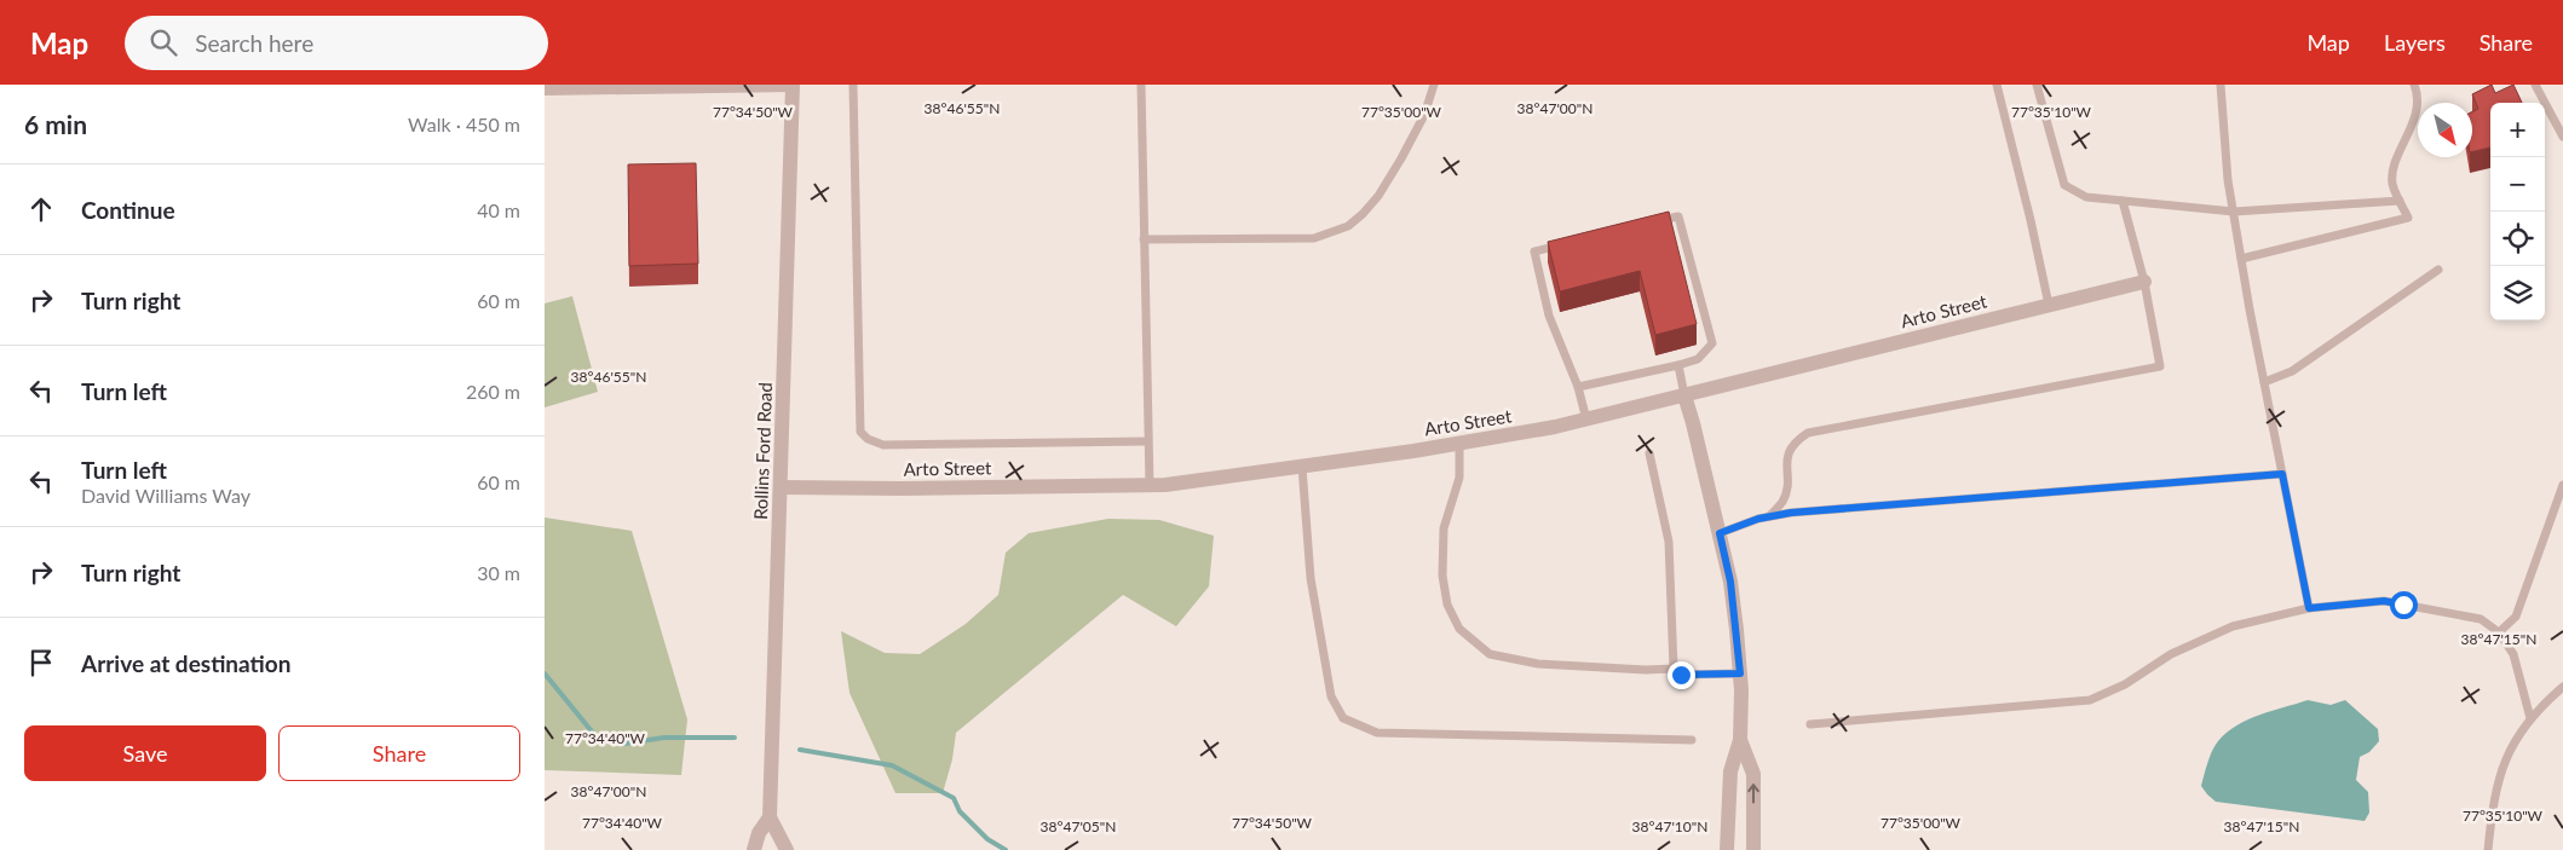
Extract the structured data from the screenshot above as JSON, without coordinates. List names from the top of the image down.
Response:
{
  "streets": {
    "street": ["Arto Street", "Rollins Ford Road"]
  },
  "crossings": [
    ["Arto Street", "Rollins Ford Road"]
  ],
  "north": "bottom right",
  "page": {
    "header": "Map",
    "search": "Search here",
    "nav": ["Map", "Layers", "Share"],
    "heading": ["6 min", "Walk · 450 m"],
    "map_buttons": ["+", "−"],
    "list": [
      ["Continue", "40 m"],
      ["Turn right", "60 m"],
      ["Turn left", "260 m"],
      ["Turn left", "David Williams Way", "60 m"],
      ["Turn right", "30 m"],
      "Arrive at destination"
    ],
    "buttons": ["Save", "Share"]
  },
  "coordinates": [
    "38°46'55\"N",
    "38°47'00\"N",
    "77°35'00\"W",
    "77°35'10\"W",
    "77°34'50\"W",
    "38°47'15\"N",
    "77°34'40\"W",
    "38°47'05\"N",
    "38°47'10\"N"
  ]
}
